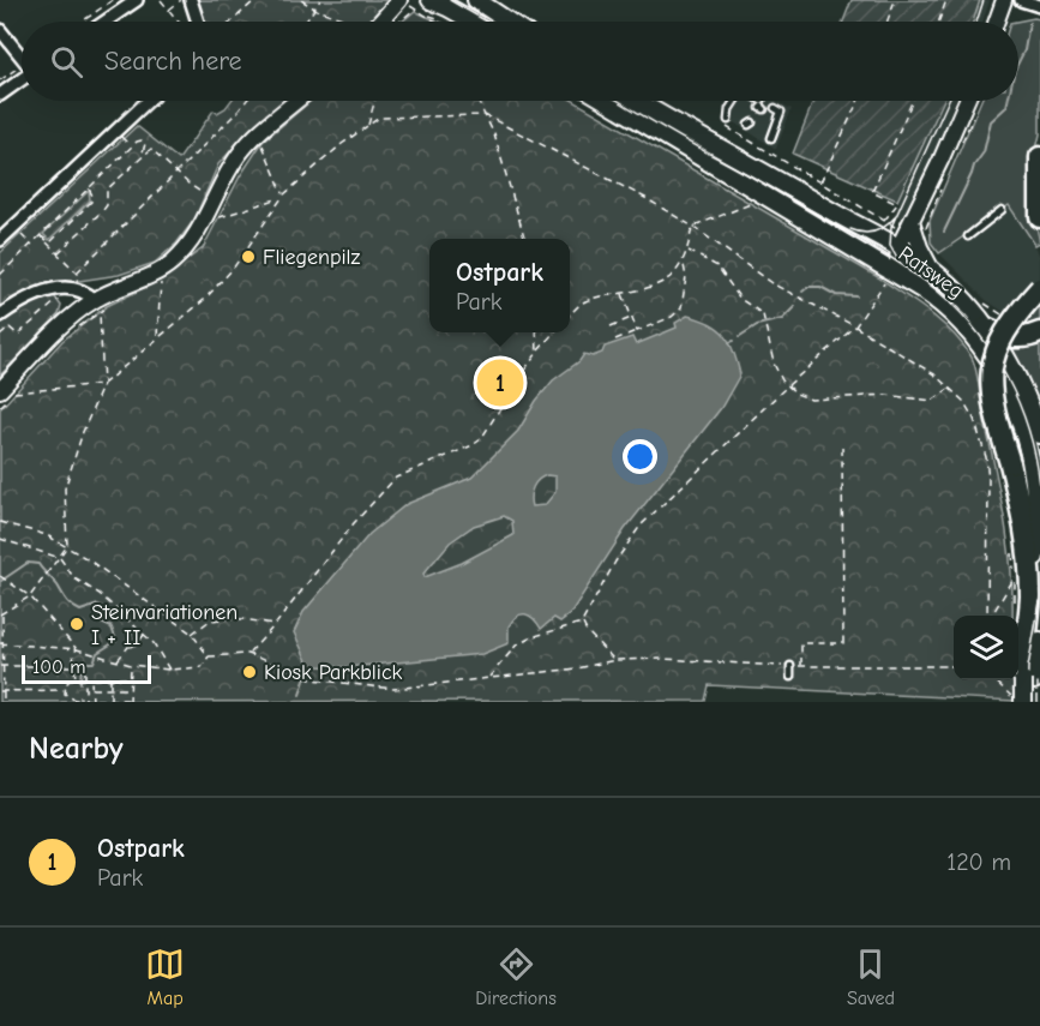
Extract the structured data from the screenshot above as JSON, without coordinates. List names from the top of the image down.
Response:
{
  "streets": {
    "main road": ["Ratsweg"]
  },
  "places": ["Fliegenpilz", "Steinvariationen I + II", "Kiosk Parkblick"],
  "scale_bar": "100 m",
  "page": {
    "search": "Search here",
    "popup": ["Ostpark", "Park"],
    "pins": "1",
    "scale": "100 m",
    "heading": "Nearby",
    "list": [
      {
        "mark": "1",
        "name": "Ostpark",
        "note": "Park",
        "value": "120 m"
      }
    ],
    "nav": ["Map", "Directions", "Saved"]
  }
}
